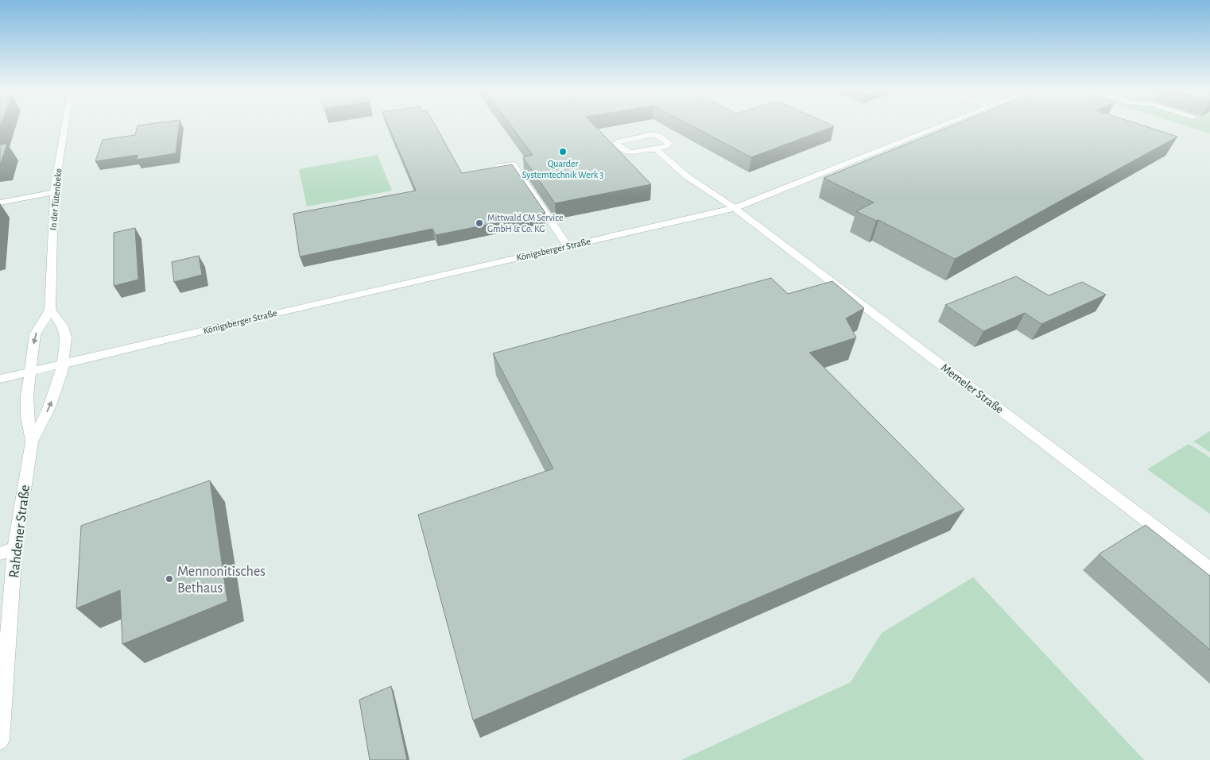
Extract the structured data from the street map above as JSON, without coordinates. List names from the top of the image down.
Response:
{
  "streets": {
    "street": [
      "In der Tütenbeke",
      "Königsberger Straße",
      "Memeler Straße",
      "Rahdener Straße"
    ]
  },
  "crossings": [
    ["In der Tütenbeke", "Königsberger Straße"],
    ["In der Tütenbeke", "Rahdener Straße"],
    ["Königsberger Straße", "Memeler Straße"],
    ["Königsberger Straße", "Rahdener Straße"]
  ],
  "places": ["Quarder Systemtechnik Werk 3", "Mittwald CM Service GmbH & Co. KG", "Mennonitisches Bethaus"]
}
